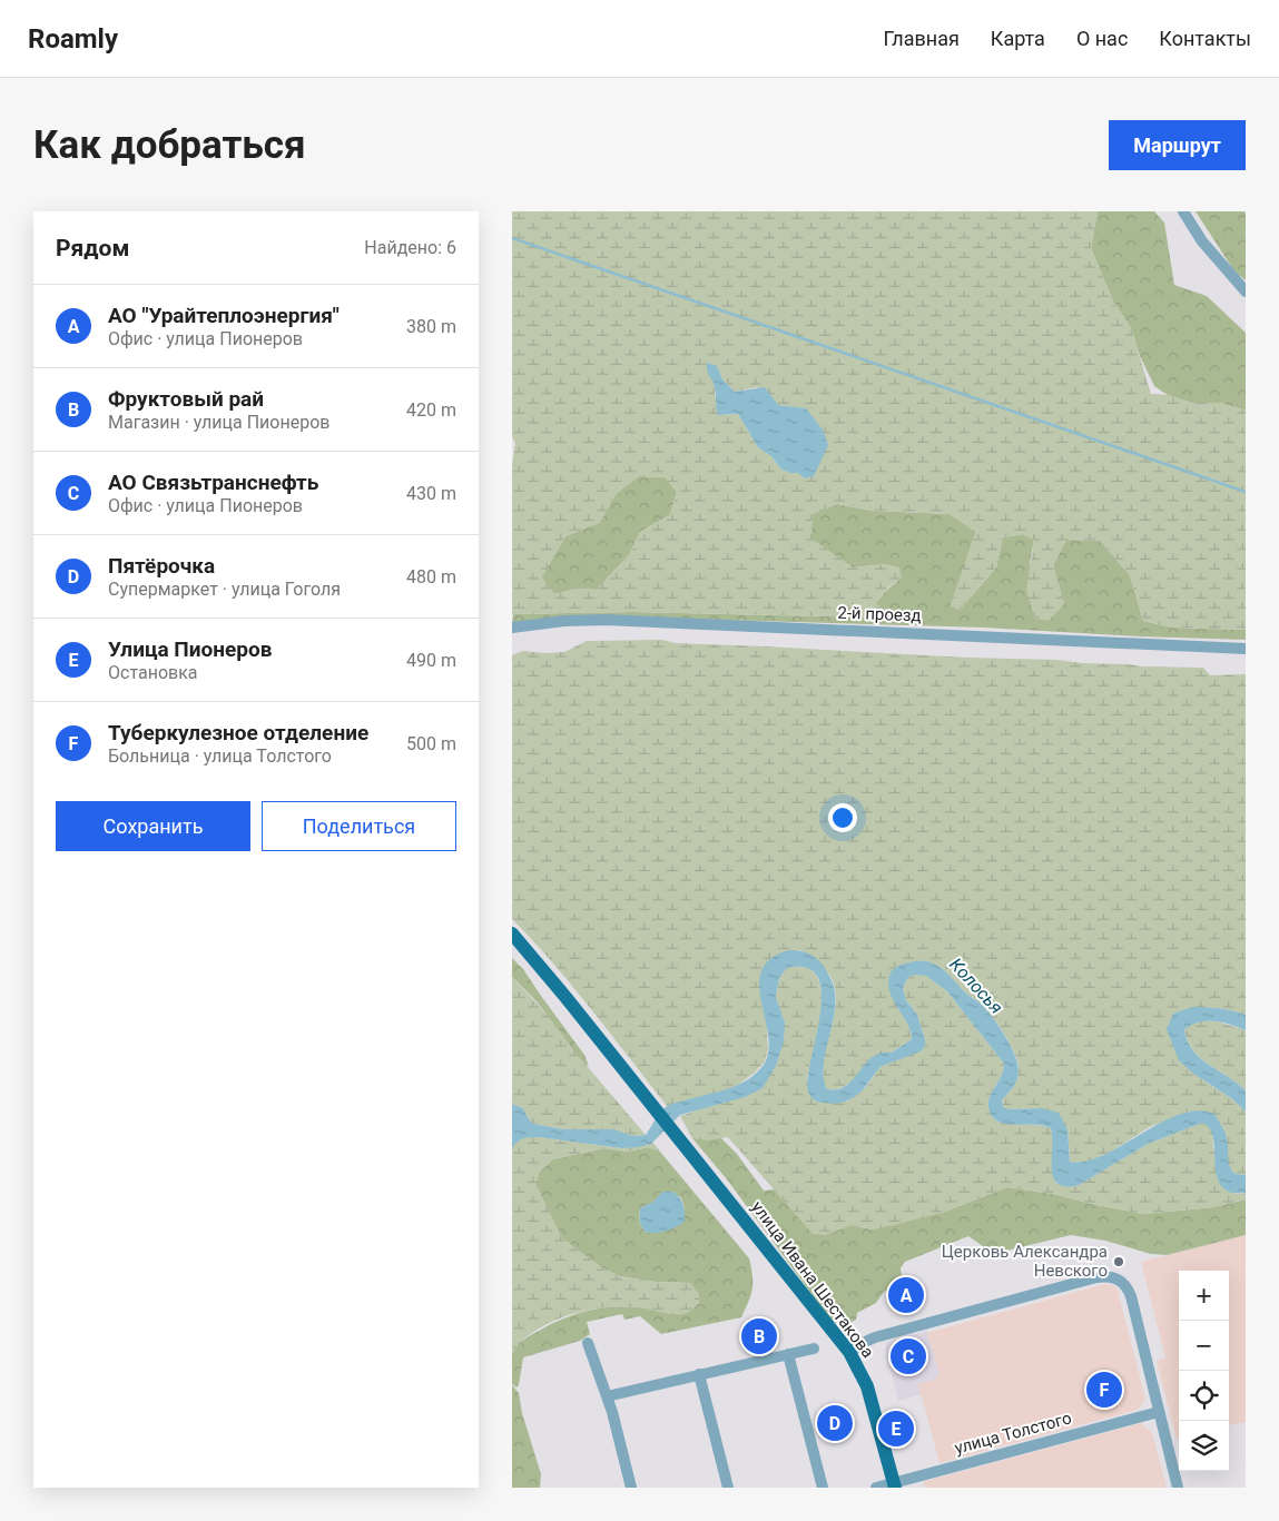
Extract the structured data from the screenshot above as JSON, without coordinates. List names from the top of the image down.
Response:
{
  "streets": {
    "main road": ["улица Ивана Шестакова"],
    "street": ["2-й проезд", "улица Толстого"]
  },
  "crossings": [
    ["улица Ивана Шестакова", "улица Толстого"]
  ],
  "water": ["Колосья"],
  "places": ["Церковь Александра Невского"],
  "page": {
    "header": "Roamly",
    "nav": [
      "Главная",
      "Карта",
      "О нас",
      "Контакты"
    ],
    "buttons": [
      "Маршрут",
      ["Сохранить", "Поделиться"]
    ],
    "title": "Как добраться",
    "heading": ["Рядом", "Найдено: 6"],
    "list": [
      {
        "mark": "A",
        "name": "АО \"Урайтеплоэнергия\"",
        "note": "Офис · улица Пионеров",
        "value": "380 m"
      },
      {
        "mark": "B",
        "name": "Фруктовый рай",
        "note": "Магазин · улица Пионеров",
        "value": "420 m"
      },
      {
        "mark": "C",
        "name": "АО Связьтранснефть",
        "note": "Офис · улица Пионеров",
        "value": "430 m"
      },
      {
        "mark": "D",
        "name": "Пятёрочка",
        "note": "Супермаркет · улица Гоголя",
        "value": "480 m"
      },
      {
        "mark": "E",
        "name": "Улица Пионеров",
        "note": "Остановка",
        "value": "490 m"
      },
      {
        "mark": "F",
        "name": "Туберкулезное отделение",
        "note": "Больница · улица Толстого",
        "value": "500 m"
      }
    ],
    "map_buttons": ["+", "−"],
    "pins": [
      "A",
      "B",
      "C",
      "F",
      "D",
      "E"
    ]
  }
}
